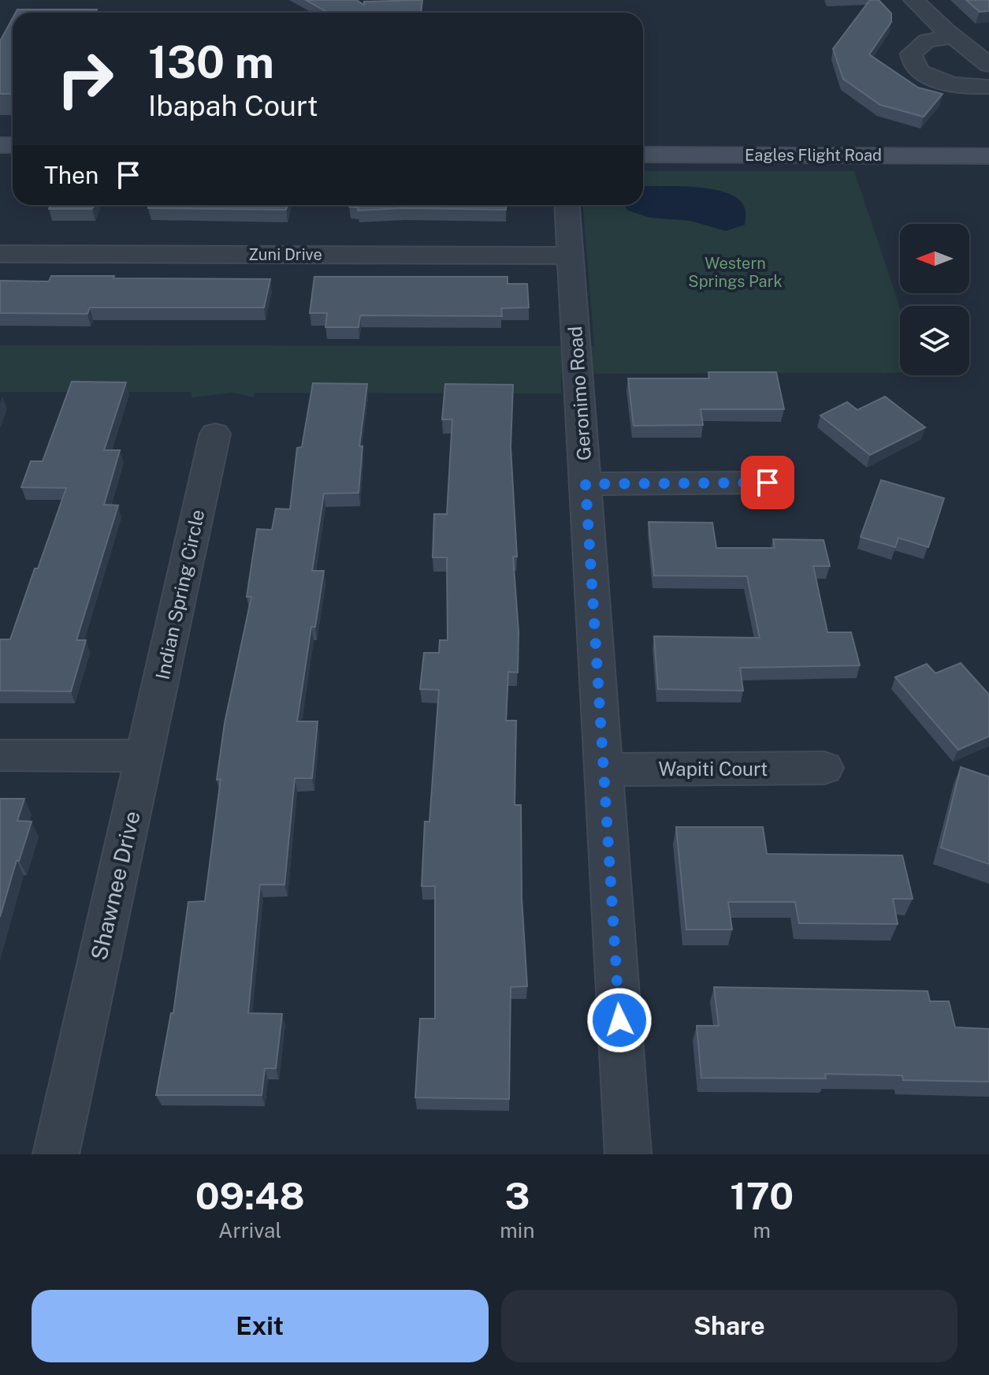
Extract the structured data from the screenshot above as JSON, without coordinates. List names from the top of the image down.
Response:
{
  "streets": {
    "main road": ["Eagles Flight Road"],
    "street": [
      "Zuni Drive",
      "Geronimo Road",
      "Indian Spring Circle",
      "Wapiti Court",
      "Shawnee Drive"
    ]
  },
  "crossings": [
    ["Zuni Drive", "Geronimo Road"],
    ["Geronimo Road", "Wapiti Court"],
    ["Indian Spring Circle", "Shawnee Drive"]
  ],
  "parks": ["Western Springs Park"],
  "north": "left",
  "page": {
    "turn": ["130 m", "Ibapah Court"],
    "then": "Then",
    "eta": [
      "09:48",
      "Arrival",
      "3",
      "min",
      "170",
      "m"
    ],
    "buttons": ["Exit", "Share"]
  }
}
